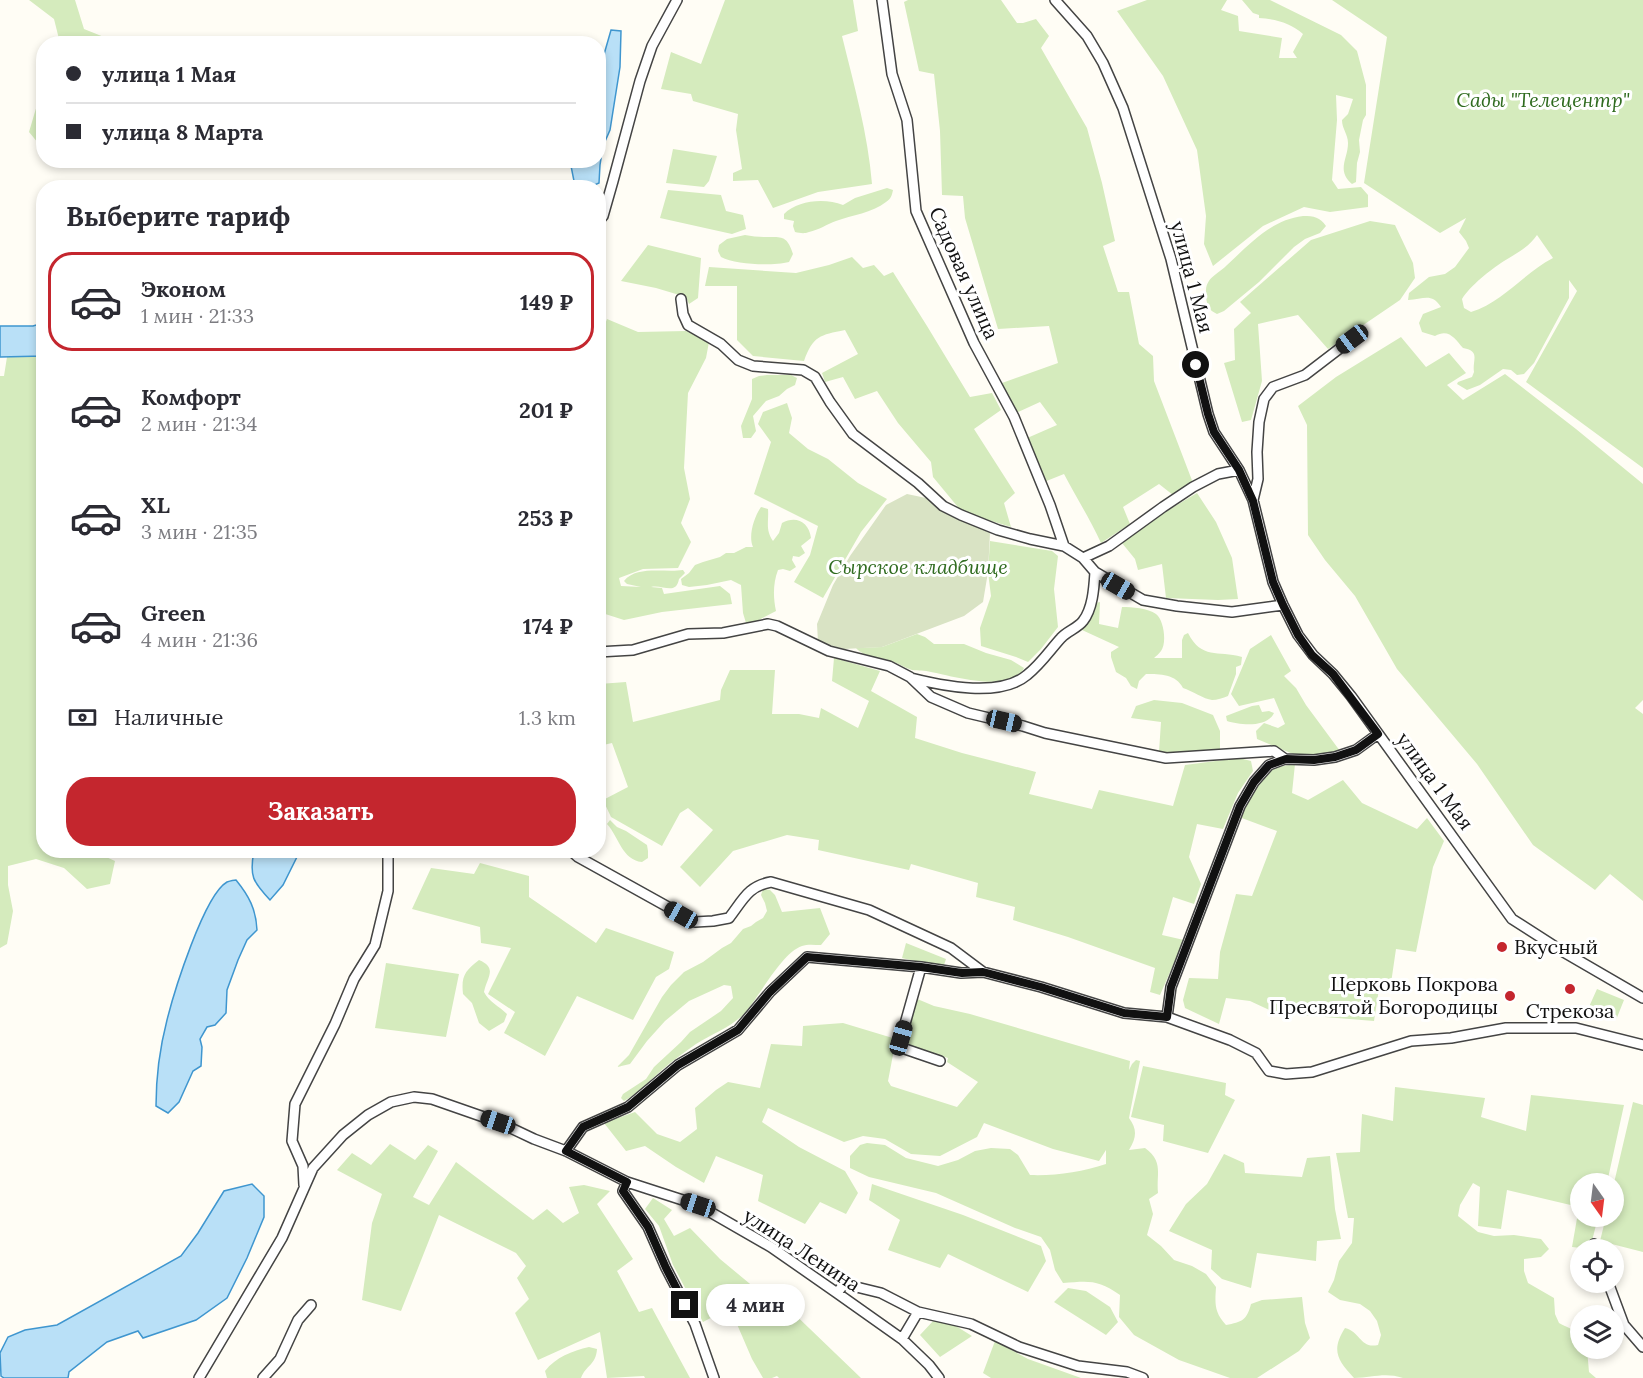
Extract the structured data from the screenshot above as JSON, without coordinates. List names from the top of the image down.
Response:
{
  "streets": {
    "street": ["Садовая улица", "улица 1 Мая", "улица Ленина"]
  },
  "parks": ["Сады \"Телецентр\"", "Сырское кладбище"],
  "places": ["Вкусный", "Стрекоза", "Церковь Покрова Пресвятой Богородицы"],
  "north": "bottom",
  "page": {
    "banner": ["улица 1 Мая", "улица 8 Марта"],
    "heading": "Выберите тариф",
    "list": [
      {
        "name": "Эконом",
        "note": "1 мин · 21:33",
        "value": "149 ₽"
      },
      {
        "name": "Комфорт",
        "note": "2 мин · 21:34",
        "value": "201 ₽"
      },
      {
        "name": "XL",
        "note": "3 мин · 21:35",
        "value": "253 ₽"
      },
      {
        "name": "Green",
        "note": "4 мин · 21:36",
        "value": "174 ₽"
      }
    ],
    "pay": ["Наличные", "1.3 km"],
    "buttons": "Заказать",
    "bubble": "4 мин"
  }
}
